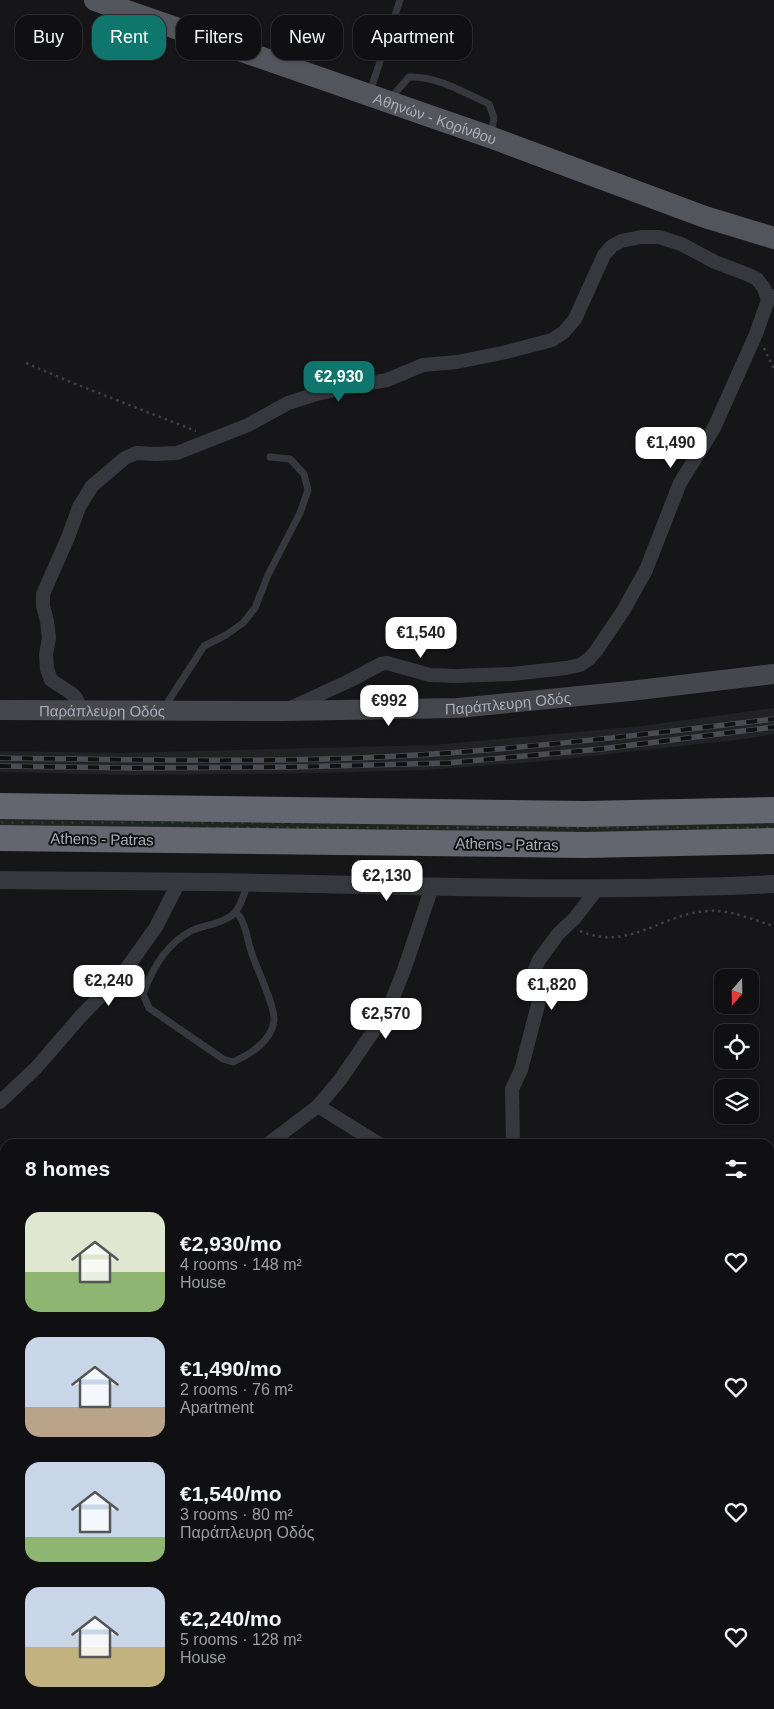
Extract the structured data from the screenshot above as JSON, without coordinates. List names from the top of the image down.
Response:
{
  "streets": {
    "highway": ["Athens - Patras"],
    "main road": ["Αθηνών - Κορίνθου", "Παράπλευρη Οδός"]
  },
  "north": "bottom",
  "page": {
    "chip": [
      "Buy",
      "Rent",
      "Filters",
      "New",
      "Apartment"
    ],
    "price": [
      "€2,930",
      "€1,490",
      "€1,540",
      "€992",
      "€2,130",
      "€2,240",
      "€1,820",
      "€2,570"
    ],
    "heading": "8 homes",
    "list": [
      {
        "name": "€2,930/mo",
        "note": "4 rooms · 148 m² · House"
      },
      {
        "name": "€1,490/mo",
        "note": "2 rooms · 76 m² · Apartment"
      },
      {
        "name": "€1,540/mo",
        "note": "3 rooms · 80 m² · Παράπλευρη Οδός"
      },
      {
        "name": "€2,240/mo",
        "note": "5 rooms · 128 m² · House"
      }
    ]
  }
}
